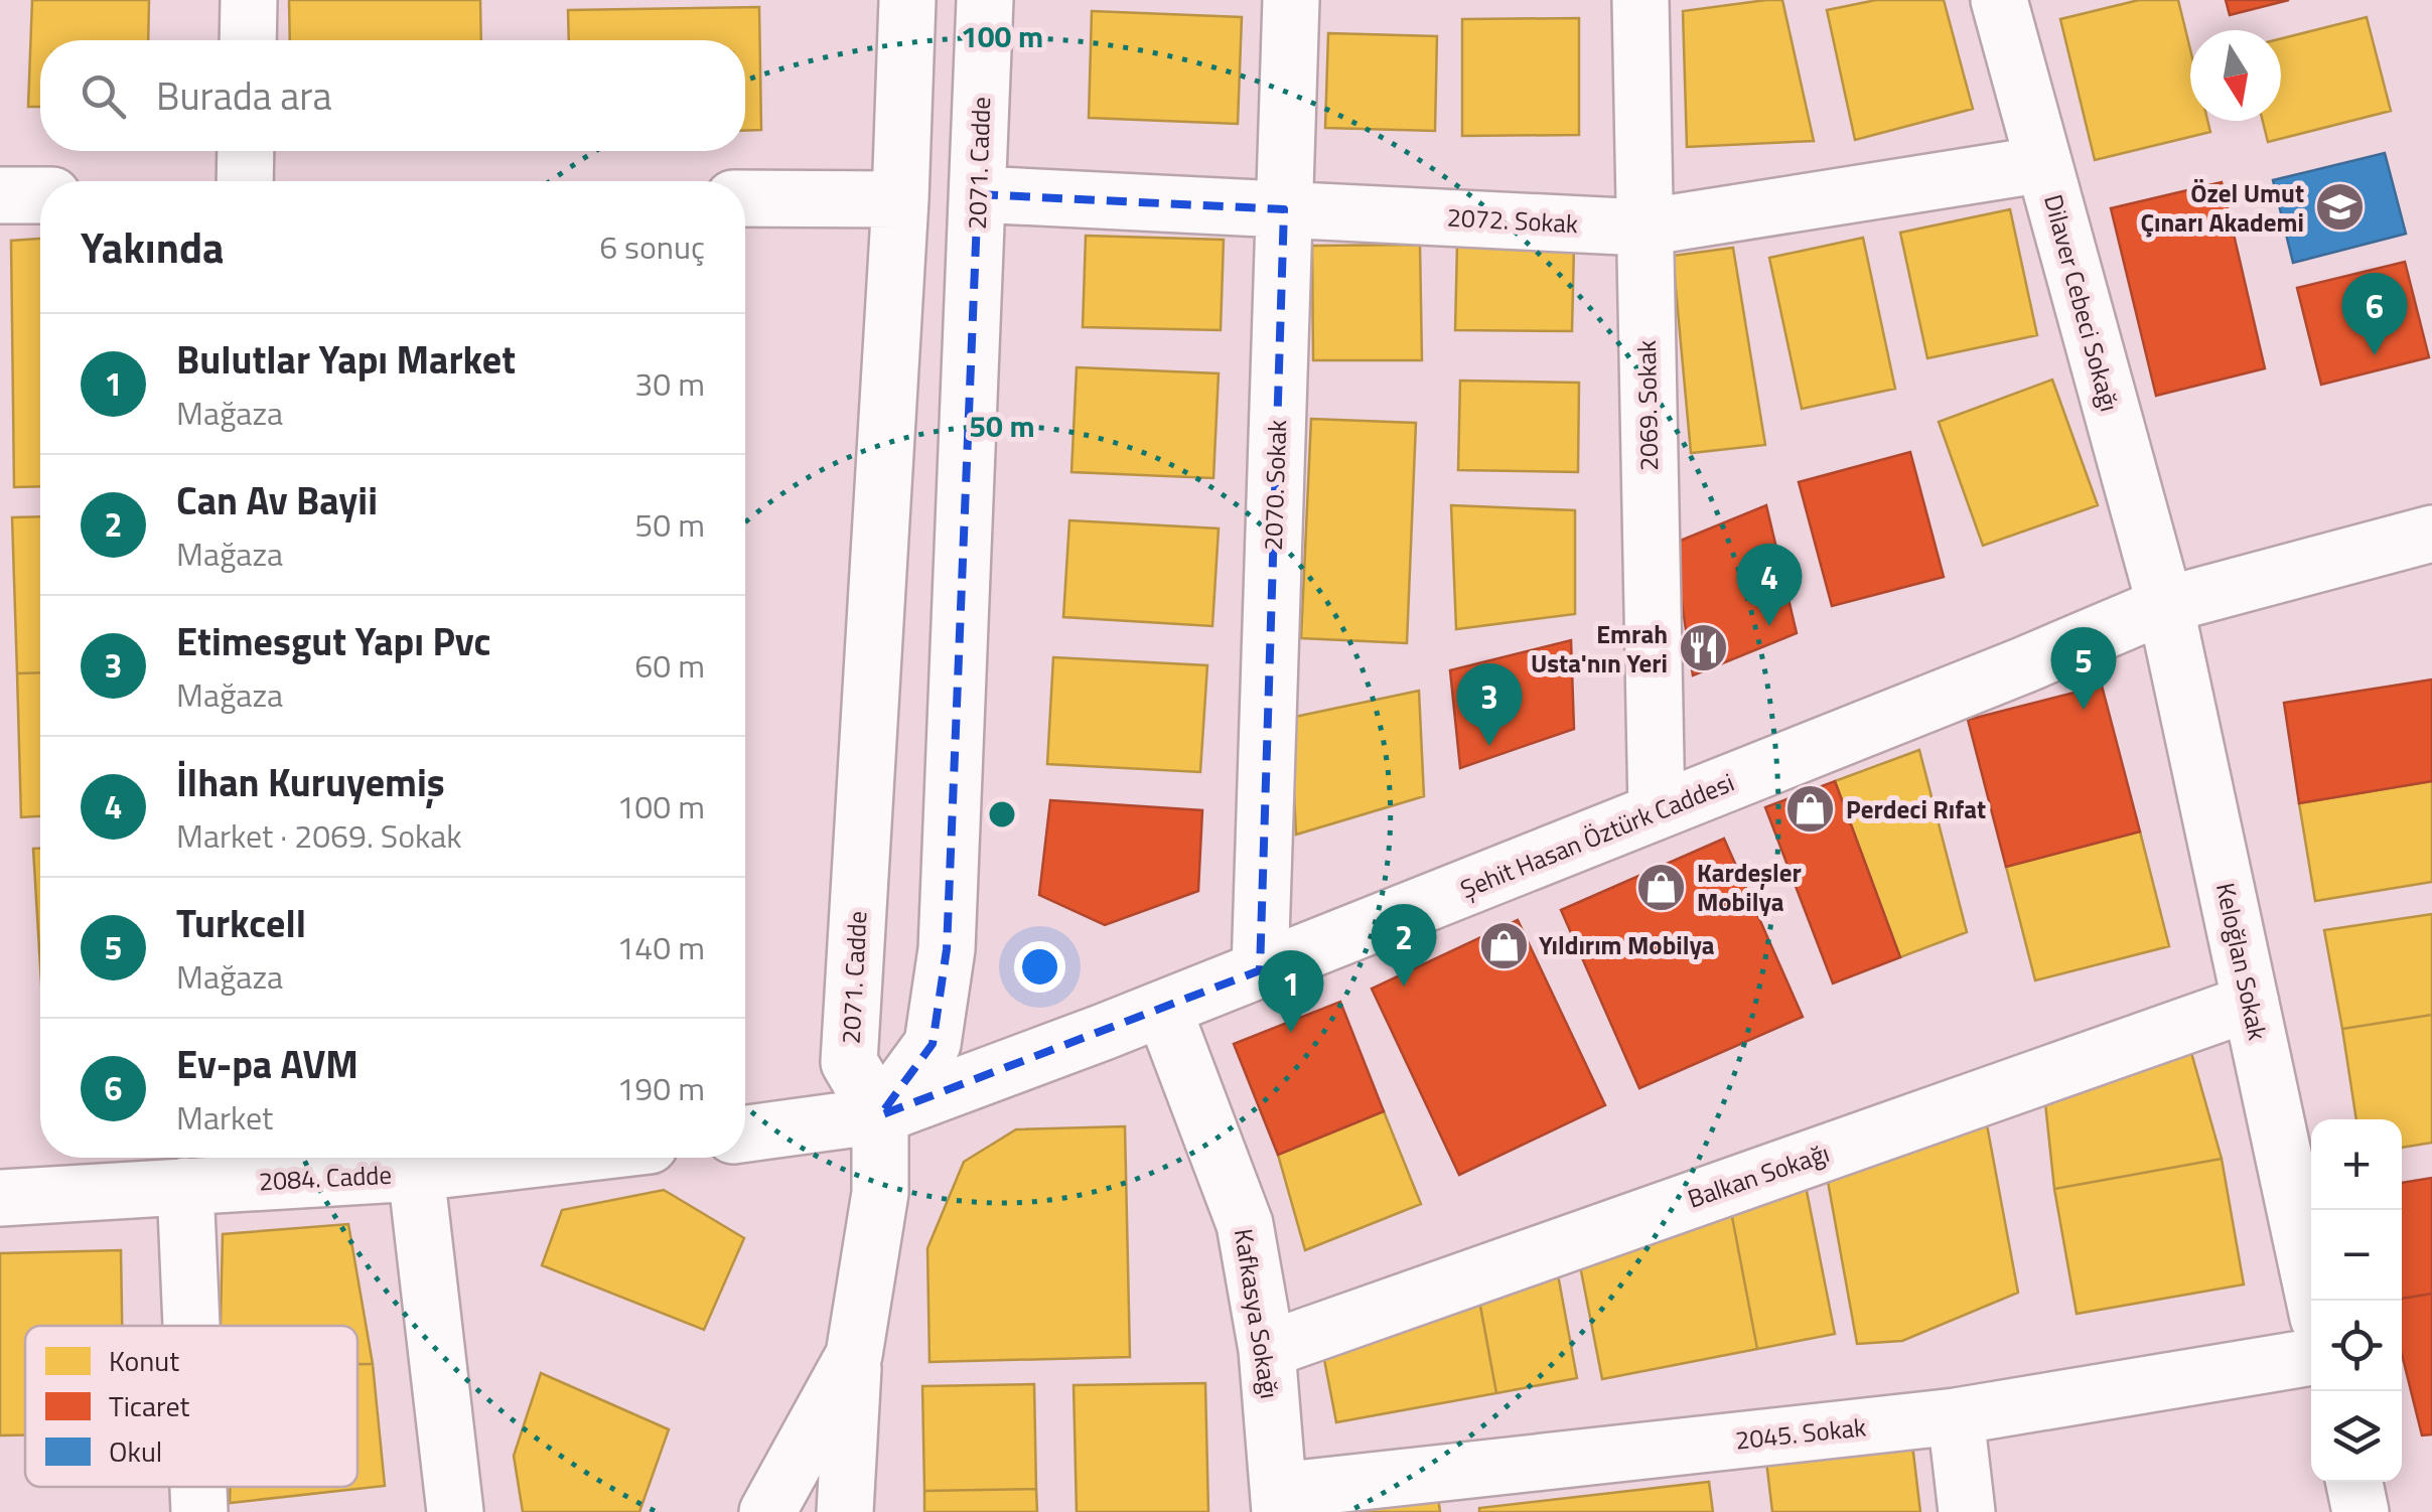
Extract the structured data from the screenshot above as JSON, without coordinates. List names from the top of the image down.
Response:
{
  "streets": {
    "street": [
      "2071. Cadde",
      "2072. Sokak",
      "Dilaver Cebeci Sokağı",
      "2069. Sokak",
      "2070. Sokak",
      "Şehit Hasan Öztürk Caddesi",
      "Keloğlan Sokak",
      "Balkan Sokağı",
      "2084. Cadde",
      "Kafkasya Sokağı",
      "2045. Sokak"
    ]
  },
  "crossings": [
    ["2071. Cadde", "2072. Sokak"],
    ["2071. Cadde", "Şehit Hasan Öztürk Caddesi"],
    ["2072. Sokak", "Dilaver Cebeci Sokağı"],
    ["2072. Sokak", "2069. Sokak"],
    ["2072. Sokak", "2070. Sokak"],
    ["Dilaver Cebeci Sokağı", "Şehit Hasan Öztürk Caddesi"],
    ["Dilaver Cebeci Sokağı", "Keloğlan Sokak"],
    ["2069. Sokak", "Şehit Hasan Öztürk Caddesi"],
    ["2070. Sokak", "Şehit Hasan Öztürk Caddesi"],
    ["Şehit Hasan Öztürk Caddesi", "Keloğlan Sokak"],
    ["Şehit Hasan Öztürk Caddesi", "Kafkasya Sokağı"],
    ["Keloğlan Sokak", "Balkan Sokağı"],
    ["Balkan Sokağı", "Kafkasya Sokağı"],
    ["Kafkasya Sokağı", "2045. Sokak"]
  ],
  "places": {
    "school or university": ["Özel Umut Çınarı Akademi"],
    "restaurant": ["Emrah Usta'nın Yeri"],
    "shop": ["Perdeci Rıfat", "Kardeşler Mobilya", "Yıldırım Mobilya"]
  },
  "legend": ["Konut", "Ticaret", "Okul"],
  "north": "bottom",
  "page": {
    "search": "Burada ara",
    "heading": ["Yakında", "6 sonuç"],
    "pins": [
      "6",
      "4",
      "5",
      "3",
      "2",
      "1"
    ],
    "list": [
      {
        "mark": "1",
        "name": "Bulutlar Yapı Market",
        "note": "Mağaza",
        "value": "30 m"
      },
      {
        "mark": "2",
        "name": "Can Av Bayii",
        "note": "Mağaza",
        "value": "50 m"
      },
      {
        "mark": "3",
        "name": "Etimesgut Yapı Pvc",
        "note": "Mağaza",
        "value": "60 m"
      },
      {
        "mark": "4",
        "name": "İlhan Kuruyemiş",
        "note": "Market · 2069. Sokak",
        "value": "100 m"
      },
      {
        "mark": "5",
        "name": "Turkcell",
        "note": "Mağaza",
        "value": "140 m"
      },
      {
        "mark": "6",
        "name": "Ev-pa AVM",
        "note": "Market",
        "value": "190 m"
      }
    ],
    "map_buttons": ["+", "−"]
  },
  "rings": ["100 m", "50 m"]
}
